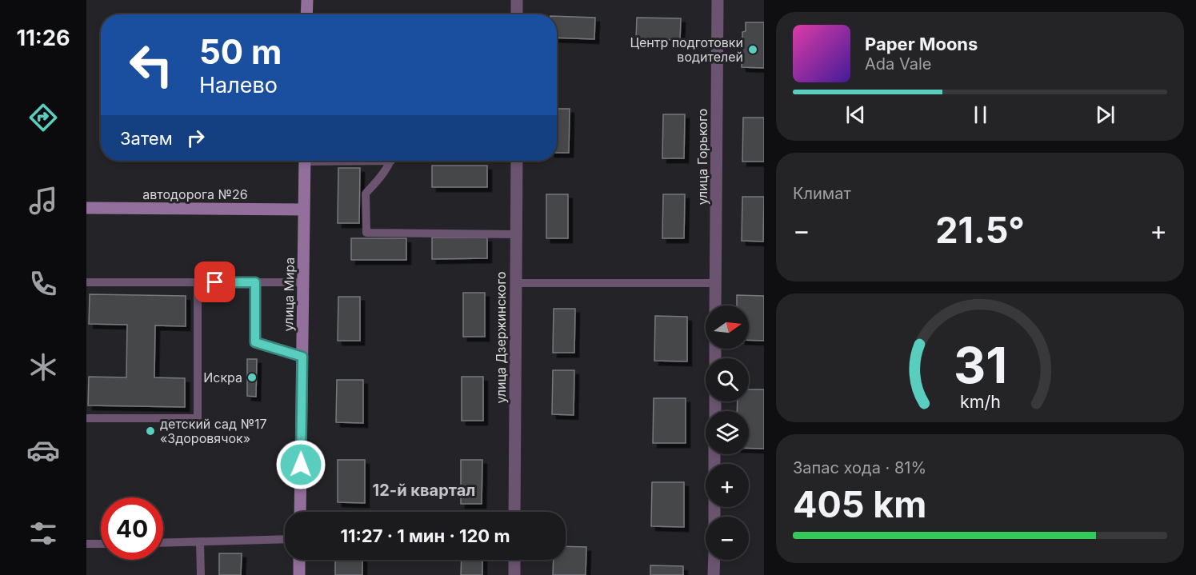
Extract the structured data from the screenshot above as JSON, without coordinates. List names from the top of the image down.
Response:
{
  "streets": {
    "street": [
      "улица Горького",
      "автодорога №26",
      "улица Мира",
      "улица Дзержинского"
    ]
  },
  "crossings": [
    ["автодорога №26", "улица Мира"]
  ],
  "districts": ["12-й квартал"],
  "places": ["Центр подготовки водителей", "Искра", "детский сад №17 «Здоровячок»"],
  "north": "right",
  "page": {
    "tabs": "11:26",
    "turn": ["50 m", "Налево"],
    "song": ["Paper Moons", "Ada Vale"],
    "then": "Затем",
    "tile": [
      "Климат",
      ["Запас хода · 81%", "405 km"]
    ],
    "heat": ["−", "21.5°", "+"],
    "map_buttons": ["+", "−"],
    "limit": "40",
    "trip": "11:27 · 1 мин · 120 m",
    "gauge": ["31", "km/h"]
  }
}
